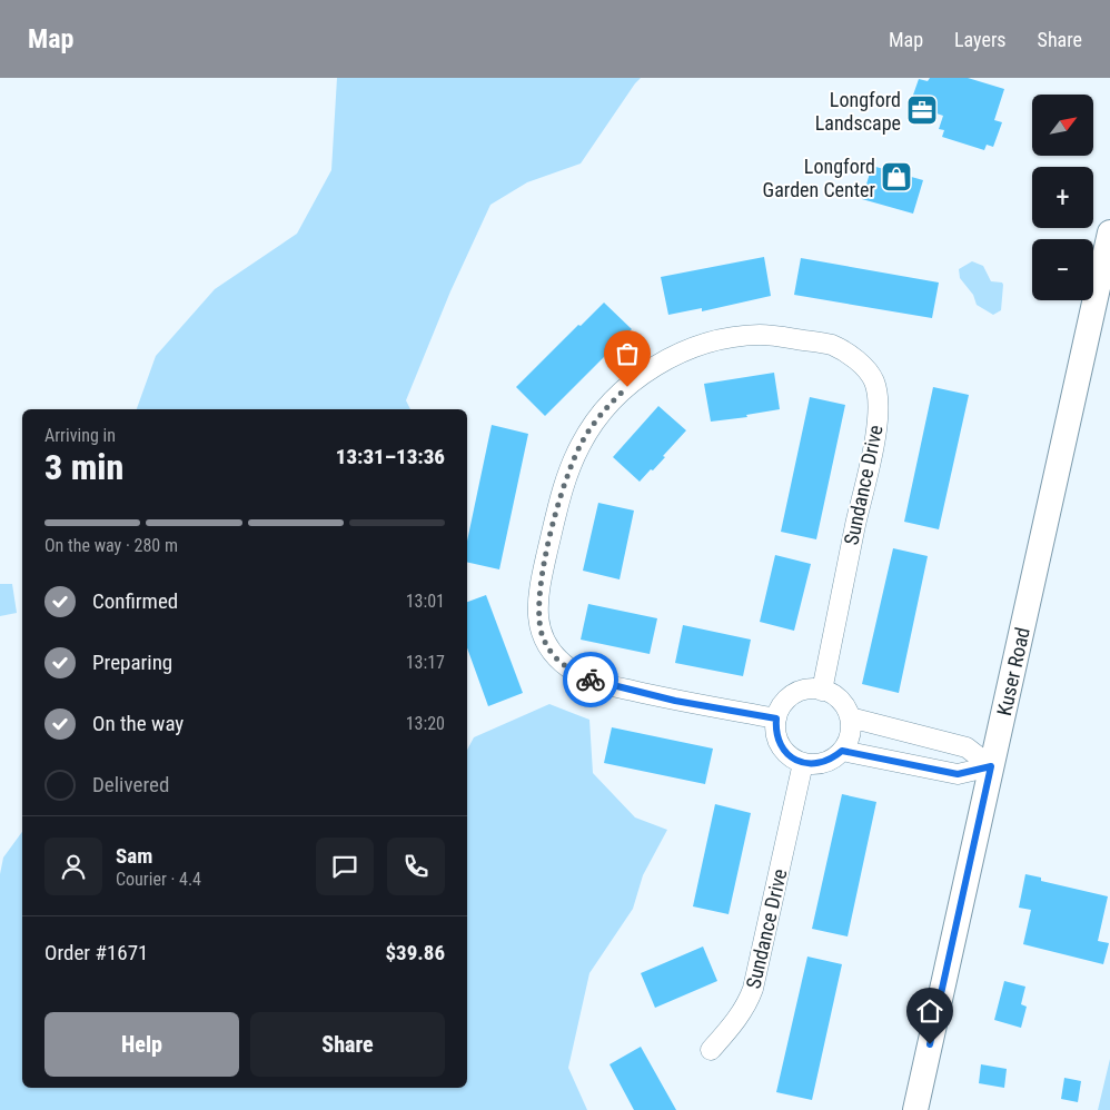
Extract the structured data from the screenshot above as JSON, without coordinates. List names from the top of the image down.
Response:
{
  "streets": {
    "street": ["Sundance Drive", "Kuser Road"]
  },
  "places": {
    "office": ["Longford Landscape"],
    "shop": ["Longford Garden Center"]
  },
  "north": "top right",
  "page": {
    "header": "Map",
    "nav": ["Map", "Layers", "Share"],
    "map_buttons": ["+", "−"],
    "heading": ["3 min", "Arriving in", "13:31–13:36"],
    "panel": [
      "Sam",
      "Courier · 4.4",
      "Order #1671",
      "$39.86"
    ],
    "bar": "On the way · 280 m",
    "list": [
      ["Confirmed", "13:01"],
      ["Preparing", "13:17"],
      ["On the way", "13:20"],
      "Delivered"
    ],
    "buttons": ["Help", "Share"]
  }
}
